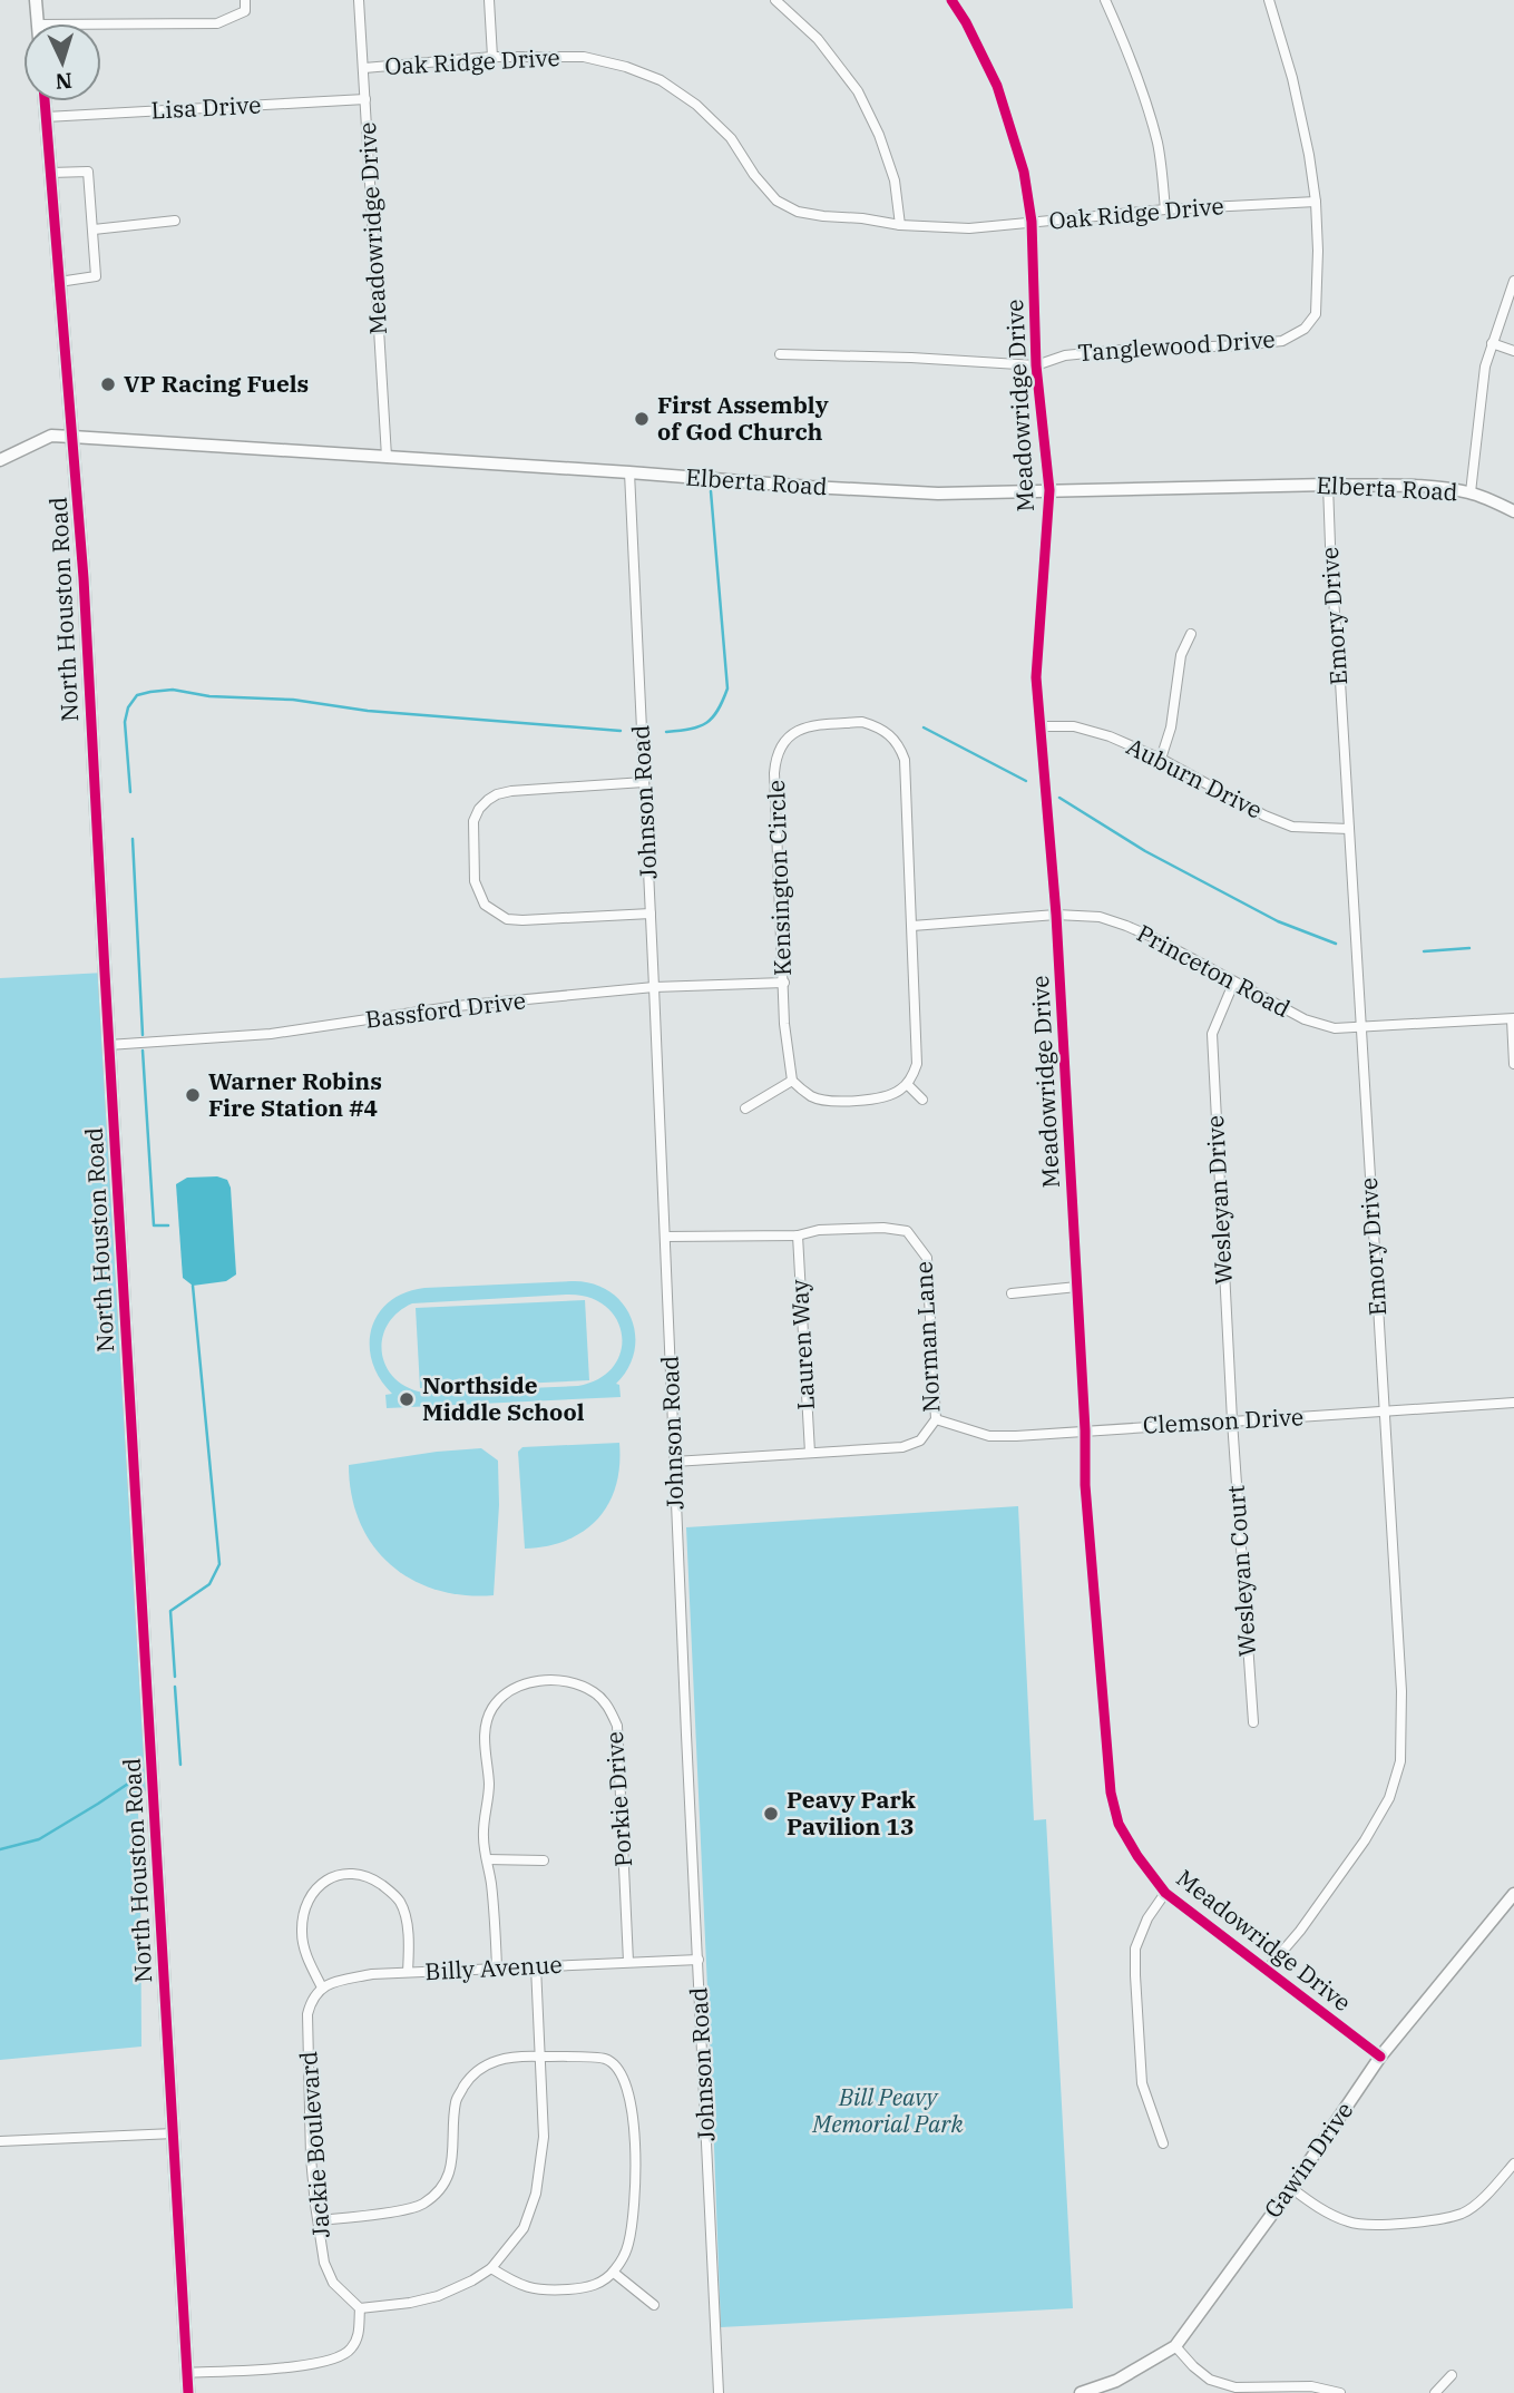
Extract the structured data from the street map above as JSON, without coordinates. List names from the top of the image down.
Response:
{
  "streets": {
    "street": [
      "Oak Ridge Drive",
      "Lisa Drive",
      "Meadowridge Drive",
      "Tanglewood Drive",
      "Elberta Road",
      "North Houston Road",
      "Emory Drive",
      "Auburn Drive",
      "Johnson Road",
      "Kensington Circle",
      "Princeton Road",
      "Bassford Drive",
      "Wesleyan Drive",
      "Norman Lane",
      "Lauren Way",
      "Clemson Drive",
      "Wesleyan Court",
      "Porkie Drive",
      "Billy Avenue",
      "Jackie Boulevard",
      "Gawin Drive"
    ]
  },
  "crossings": [
    ["Oak Ridge Drive", "Meadowridge Drive"],
    ["Oak Ridge Drive", "Tanglewood Drive"],
    ["Lisa Drive", "Meadowridge Drive"],
    ["Lisa Drive", "North Houston Road"],
    ["Meadowridge Drive", "Tanglewood Drive"],
    ["Meadowridge Drive", "Elberta Road"],
    ["Meadowridge Drive", "Emory Drive"],
    ["Meadowridge Drive", "Auburn Drive"],
    ["Meadowridge Drive", "Princeton Road"],
    ["Meadowridge Drive", "Clemson Drive"],
    ["Meadowridge Drive", "Gawin Drive"],
    ["Elberta Road", "North Houston Road"],
    ["Elberta Road", "Emory Drive"],
    ["Elberta Road", "Johnson Road"],
    ["North Houston Road", "Bassford Drive"],
    ["Emory Drive", "Auburn Drive"],
    ["Emory Drive", "Princeton Road"],
    ["Emory Drive", "Clemson Drive"],
    ["Johnson Road", "Bassford Drive"],
    ["Johnson Road", "Norman Lane"],
    ["Johnson Road", "Billy Avenue"],
    ["Kensington Circle", "Princeton Road"],
    ["Kensington Circle", "Bassford Drive"],
    ["Princeton Road", "Wesleyan Drive"],
    ["Wesleyan Drive", "Clemson Drive"],
    ["Wesleyan Drive", "Wesleyan Court"],
    ["Norman Lane", "Lauren Way"],
    ["Norman Lane", "Clemson Drive"],
    ["Clemson Drive", "Wesleyan Court"],
    ["Porkie Drive", "Billy Avenue"],
    ["Billy Avenue", "Jackie Boulevard"]
  ],
  "parks": ["Bill Peavy Memorial Park"],
  "places": [
    "VP Racing Fuels",
    "First Assembly of God Church",
    "Warner Robins Fire Station #4",
    "Northside Middle School",
    "Peavy Park Pavilion 13"
  ],
  "north": "bottom"
}
